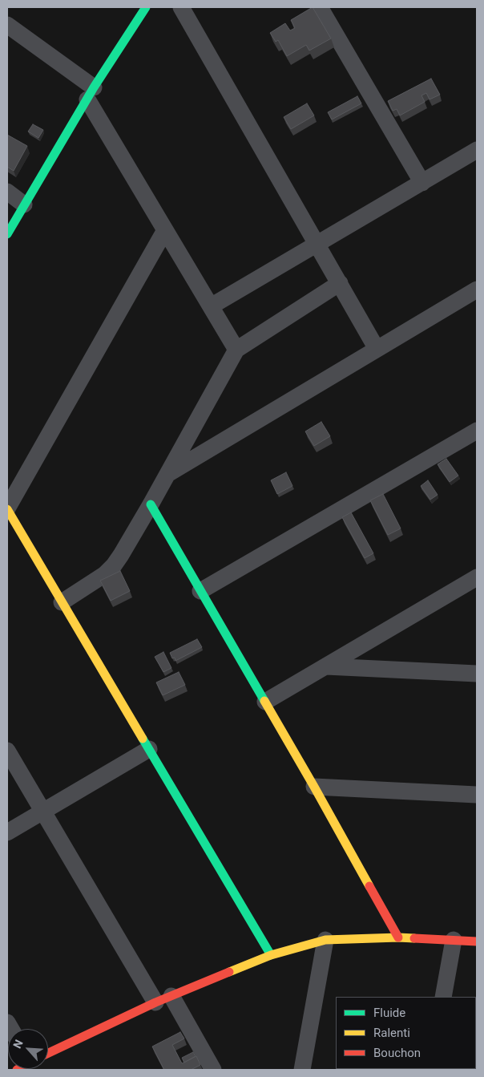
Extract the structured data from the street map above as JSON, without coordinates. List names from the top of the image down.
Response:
{
  "legend": ["Fluide", "Ralenti", "Bouchon"],
  "north": "top left"
}
